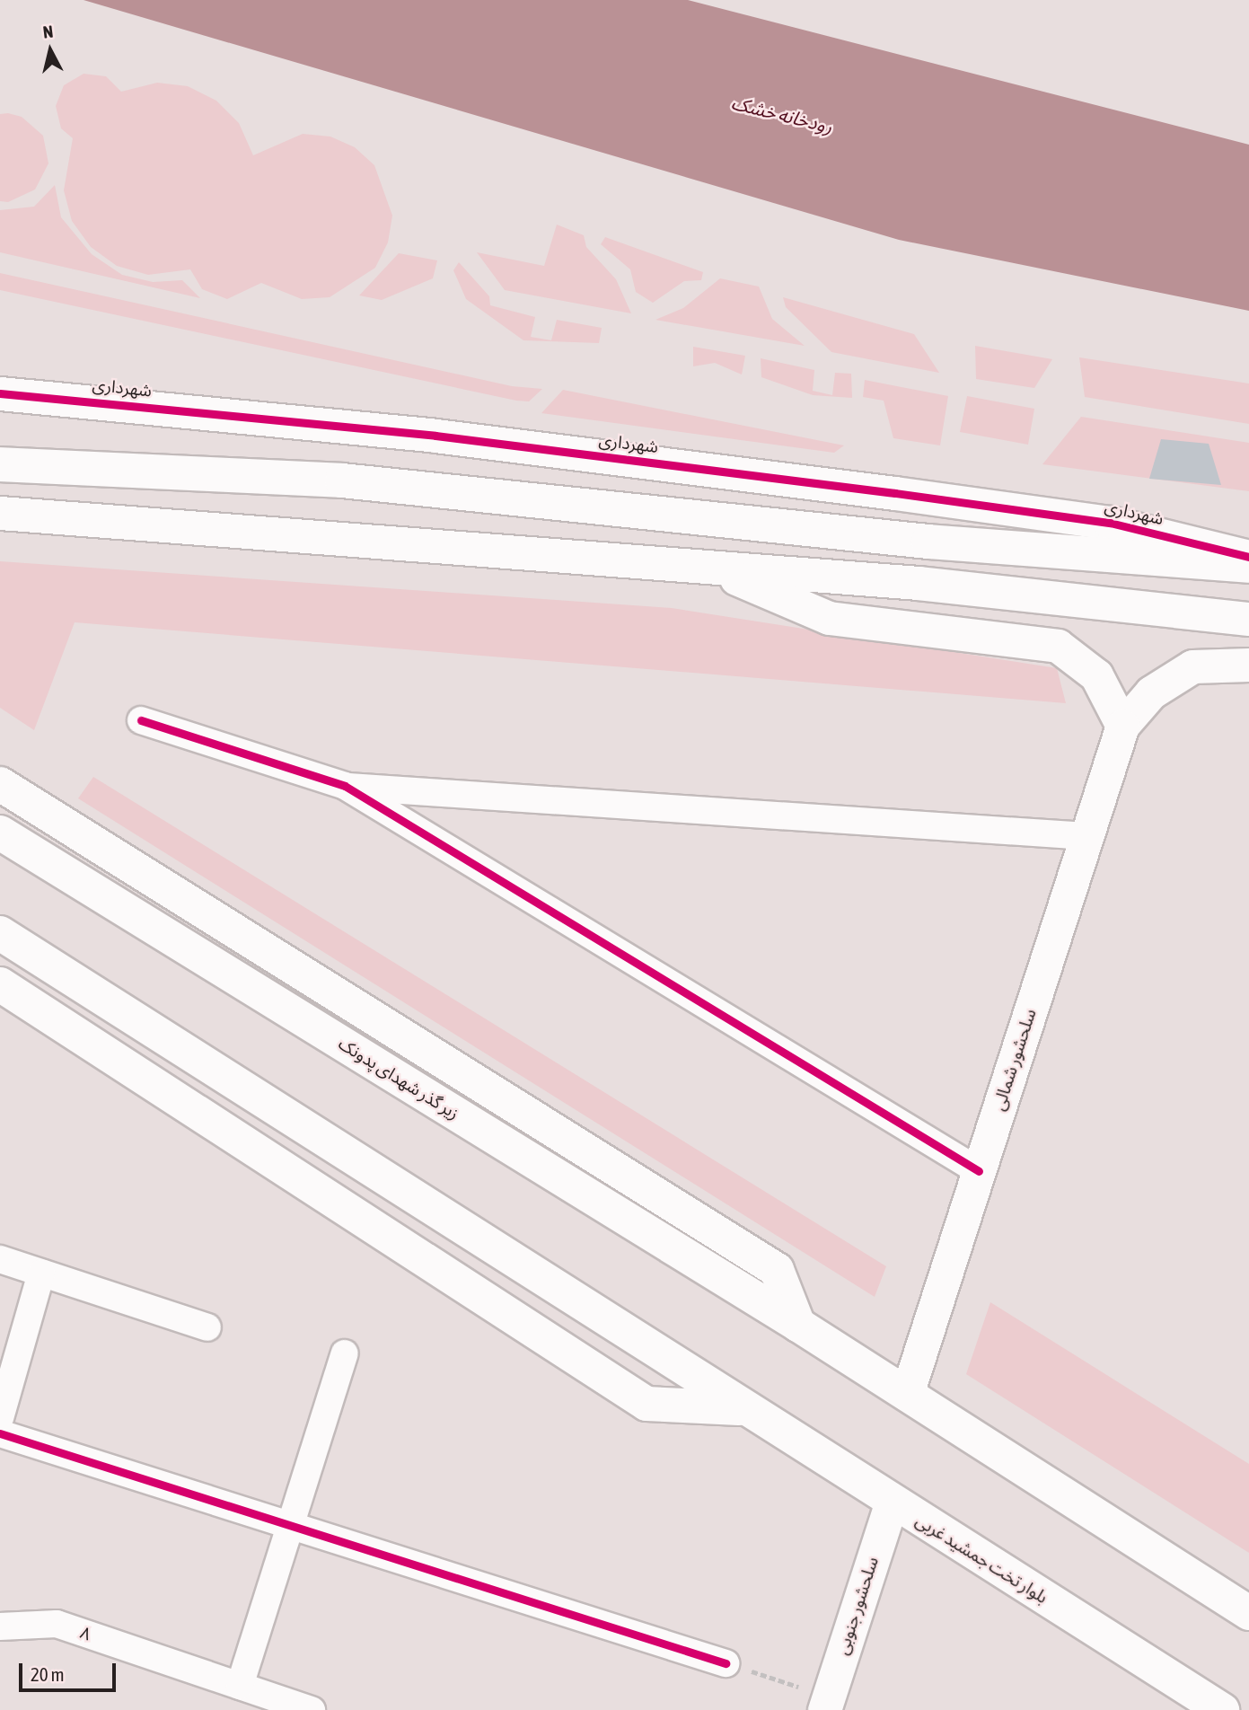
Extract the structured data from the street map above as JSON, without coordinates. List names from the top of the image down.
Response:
{
  "streets": {
    "main road": ["زیر گذر شهدای پدونک", "بلوار تخت جمشید غربی"],
    "street": [
      "شهرداری",
      "سلحشور شمالی",
      "سلحشور جنوبی",
      "۸"
    ]
  },
  "crossings": [
    ["بلوار تخت جمشید غربی", "سلحشور جنوبی"]
  ],
  "water": ["رودخانه خشک"],
  "scale_bar": "20 m",
  "north": "top"
}
